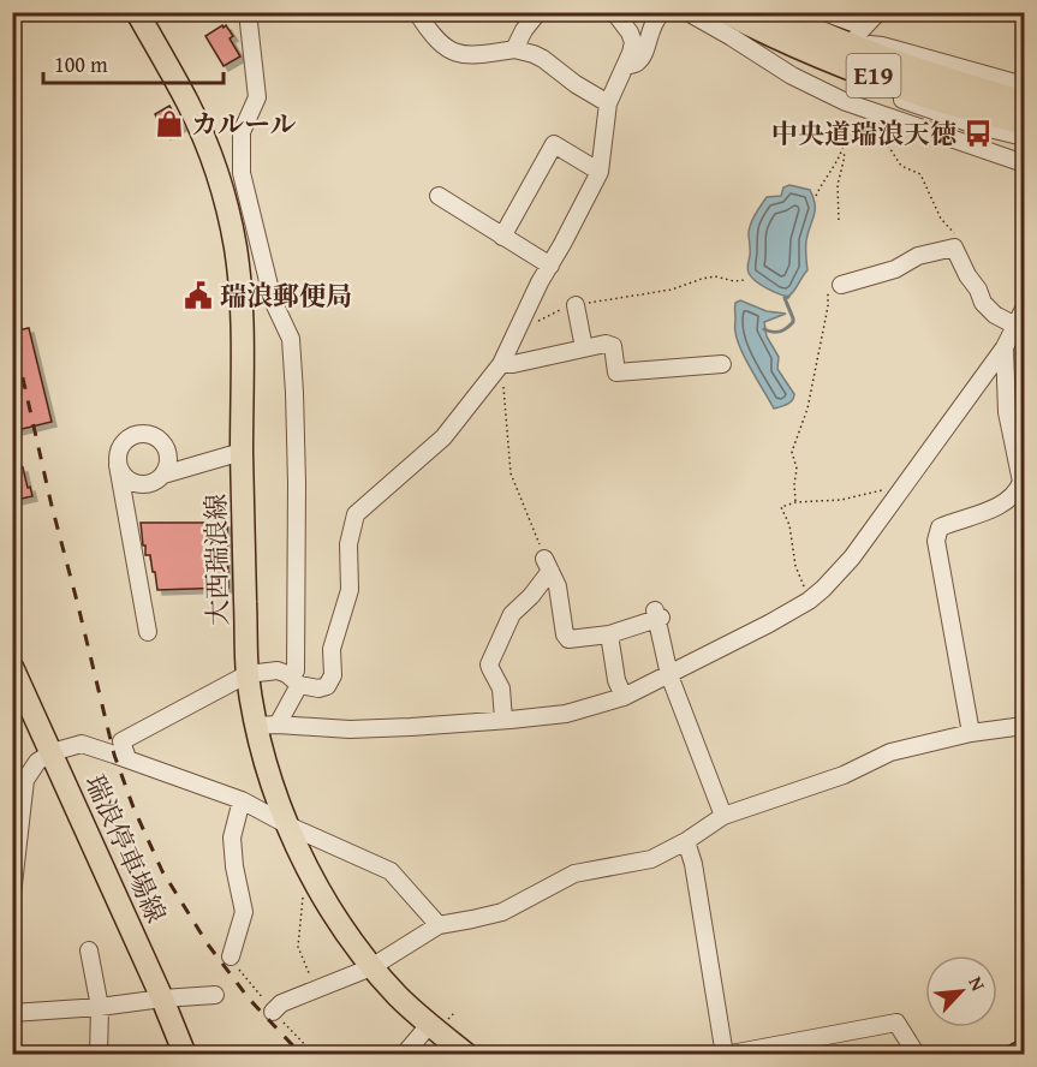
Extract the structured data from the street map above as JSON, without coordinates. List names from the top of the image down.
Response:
{
  "streets": {
    "highway": ["E19"],
    "main road": ["大西瑞浪線", "瑞浪停車場線"]
  },
  "places": {
    "shop": ["カルール"],
    "bus stop": ["中央道瑞浪天徳"],
    "public building": ["瑞浪郵便局"]
  },
  "scale_bar": "100 m",
  "north": "top right"
}
